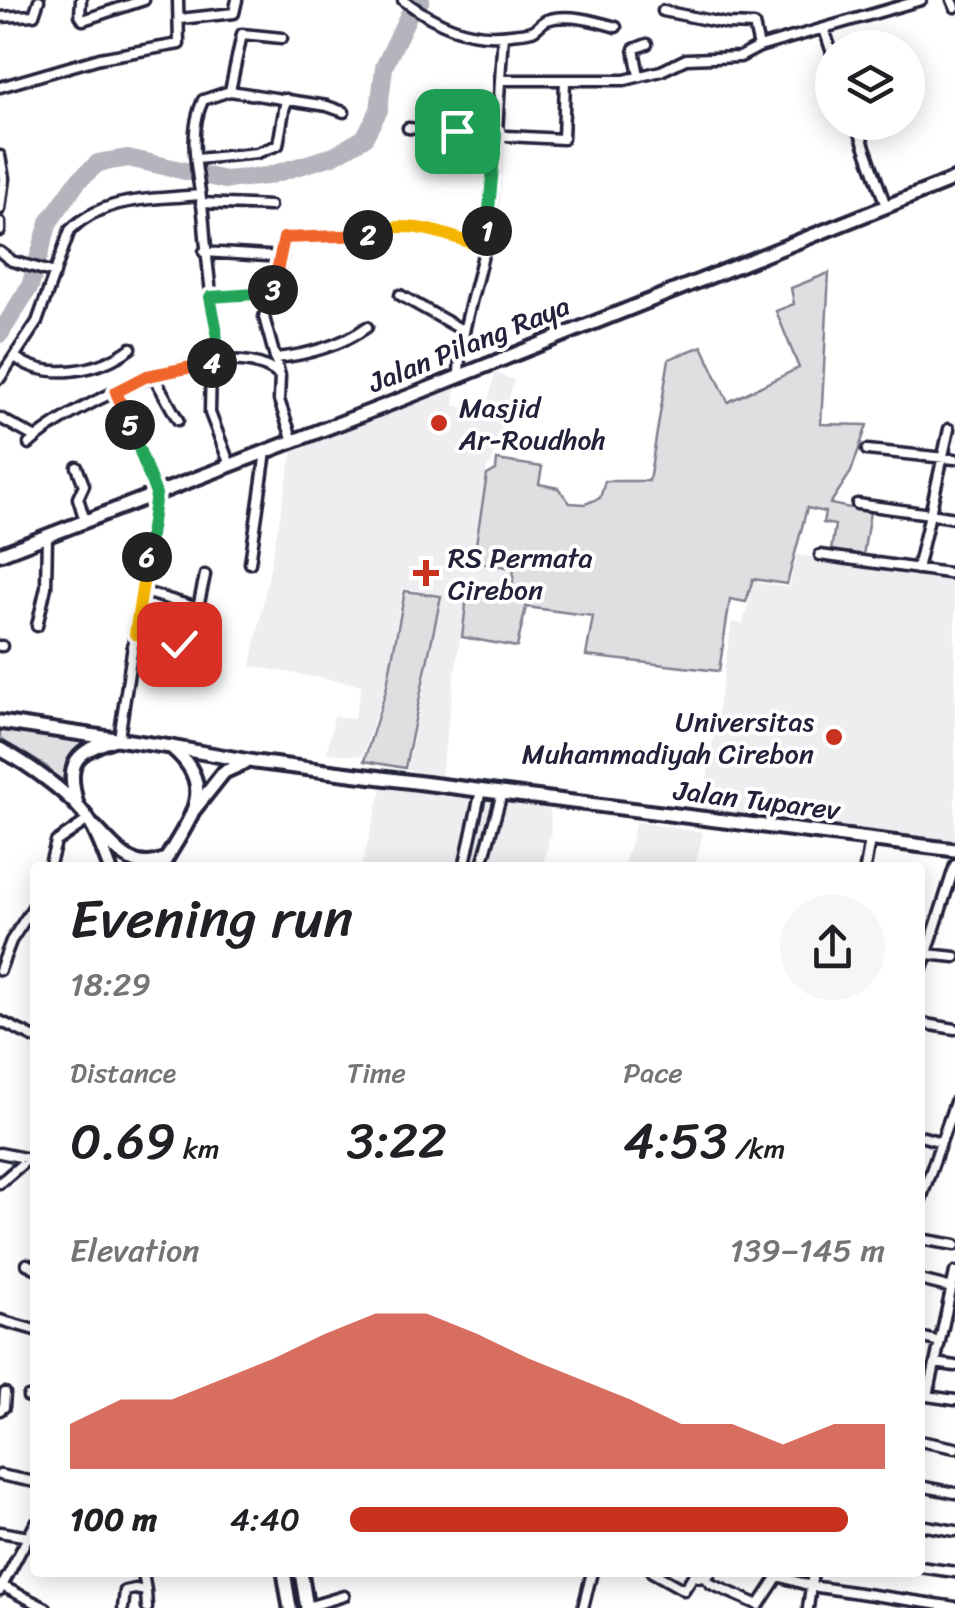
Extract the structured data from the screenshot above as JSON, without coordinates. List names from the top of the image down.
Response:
{
  "streets": {
    "main road": ["Jalan Pilang Raya", "Jalan Tuparev"]
  },
  "places": {
    "other": ["Masjid Ar-Roudhoh", "Universitas Muhammadiyah Cirebon"],
    "health": ["RS Permata Cirebon"]
  },
  "page": {
    "pins": [
      "1",
      "2",
      "3",
      "4",
      "5",
      "6"
    ],
    "heading": ["Evening run", "18:29"],
    "stats": [
      ["Distance", "0.69 km"],
      ["Time", "3:22"],
      ["Pace", "4:53 /km"]
    ],
    "chart": ["Elevation", "139–145 m"],
    "list": [
      {
        "name": "100 m",
        "note": "4:40"
      }
    ]
  }
}
